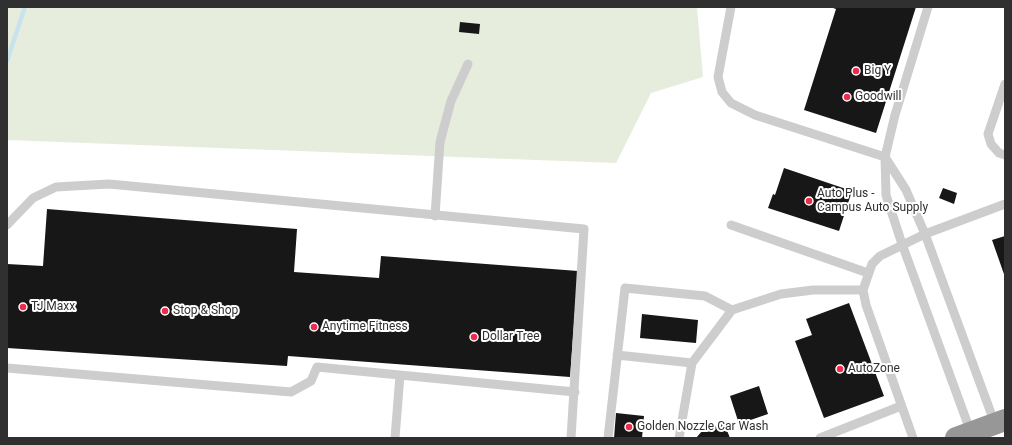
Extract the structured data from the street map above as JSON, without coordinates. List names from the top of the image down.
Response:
{
  "places": [
    "Big Y",
    "Goodwill",
    "Auto Plus - Campus Auto Supply",
    "TJ Maxx",
    "Stop & Shop",
    "Anytime Fitness",
    "Dollar Tree",
    "AutoZone",
    "Golden Nozzle Car Wash"
  ]
}
